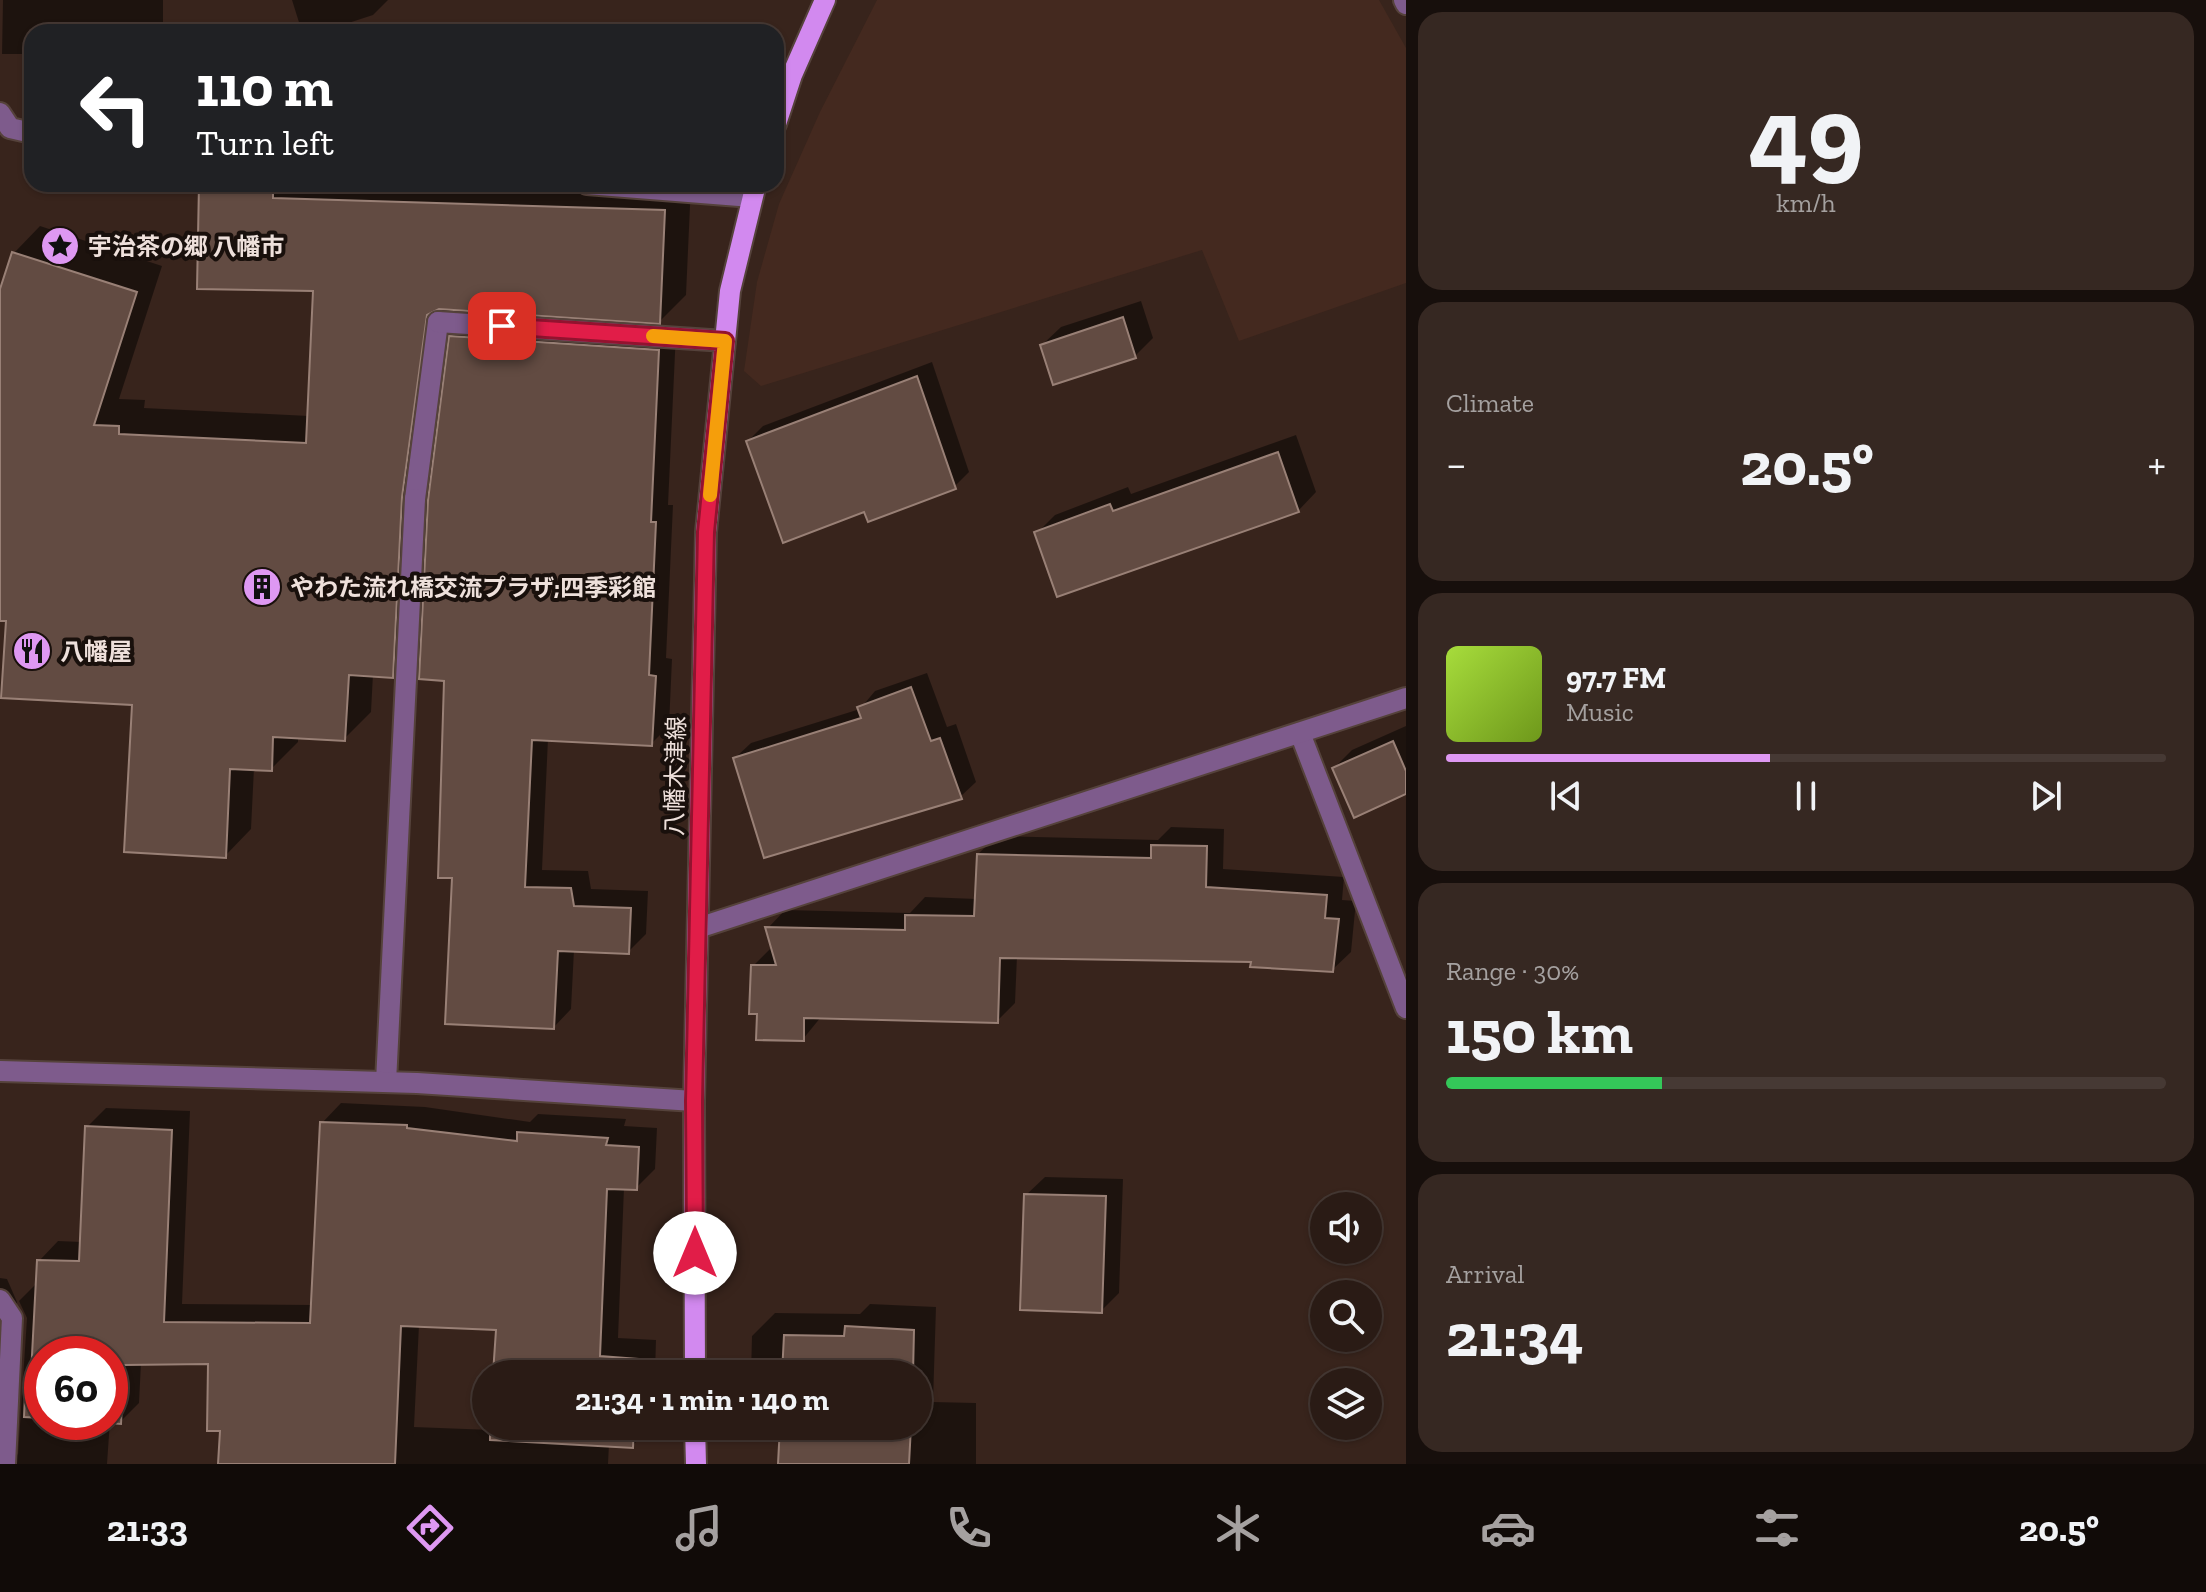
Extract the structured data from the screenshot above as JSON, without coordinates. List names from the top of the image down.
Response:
{
  "streets": {
    "main road": ["八幡木津線"]
  },
  "places": {
    "place": ["宇治茶の郷 八幡市"],
    "building": ["やわた流れ橋交流プラザ;四季彩館"],
    "restaurant": ["八幡屋"]
  },
  "page": {
    "tile": [
      ["49", "km/h"],
      "Climate",
      ["Range · 30%", "150 km"],
      ["Arrival", "21:34"]
    ],
    "turn": ["110 m", "Turn left"],
    "heat": ["−", "20.5°", "+"],
    "song": ["97.7 FM", "Music"],
    "limit": "60",
    "trip": "21:34 · 1 min · 140 m",
    "tabs": ["21:33", "20.5°"]
  }
}
